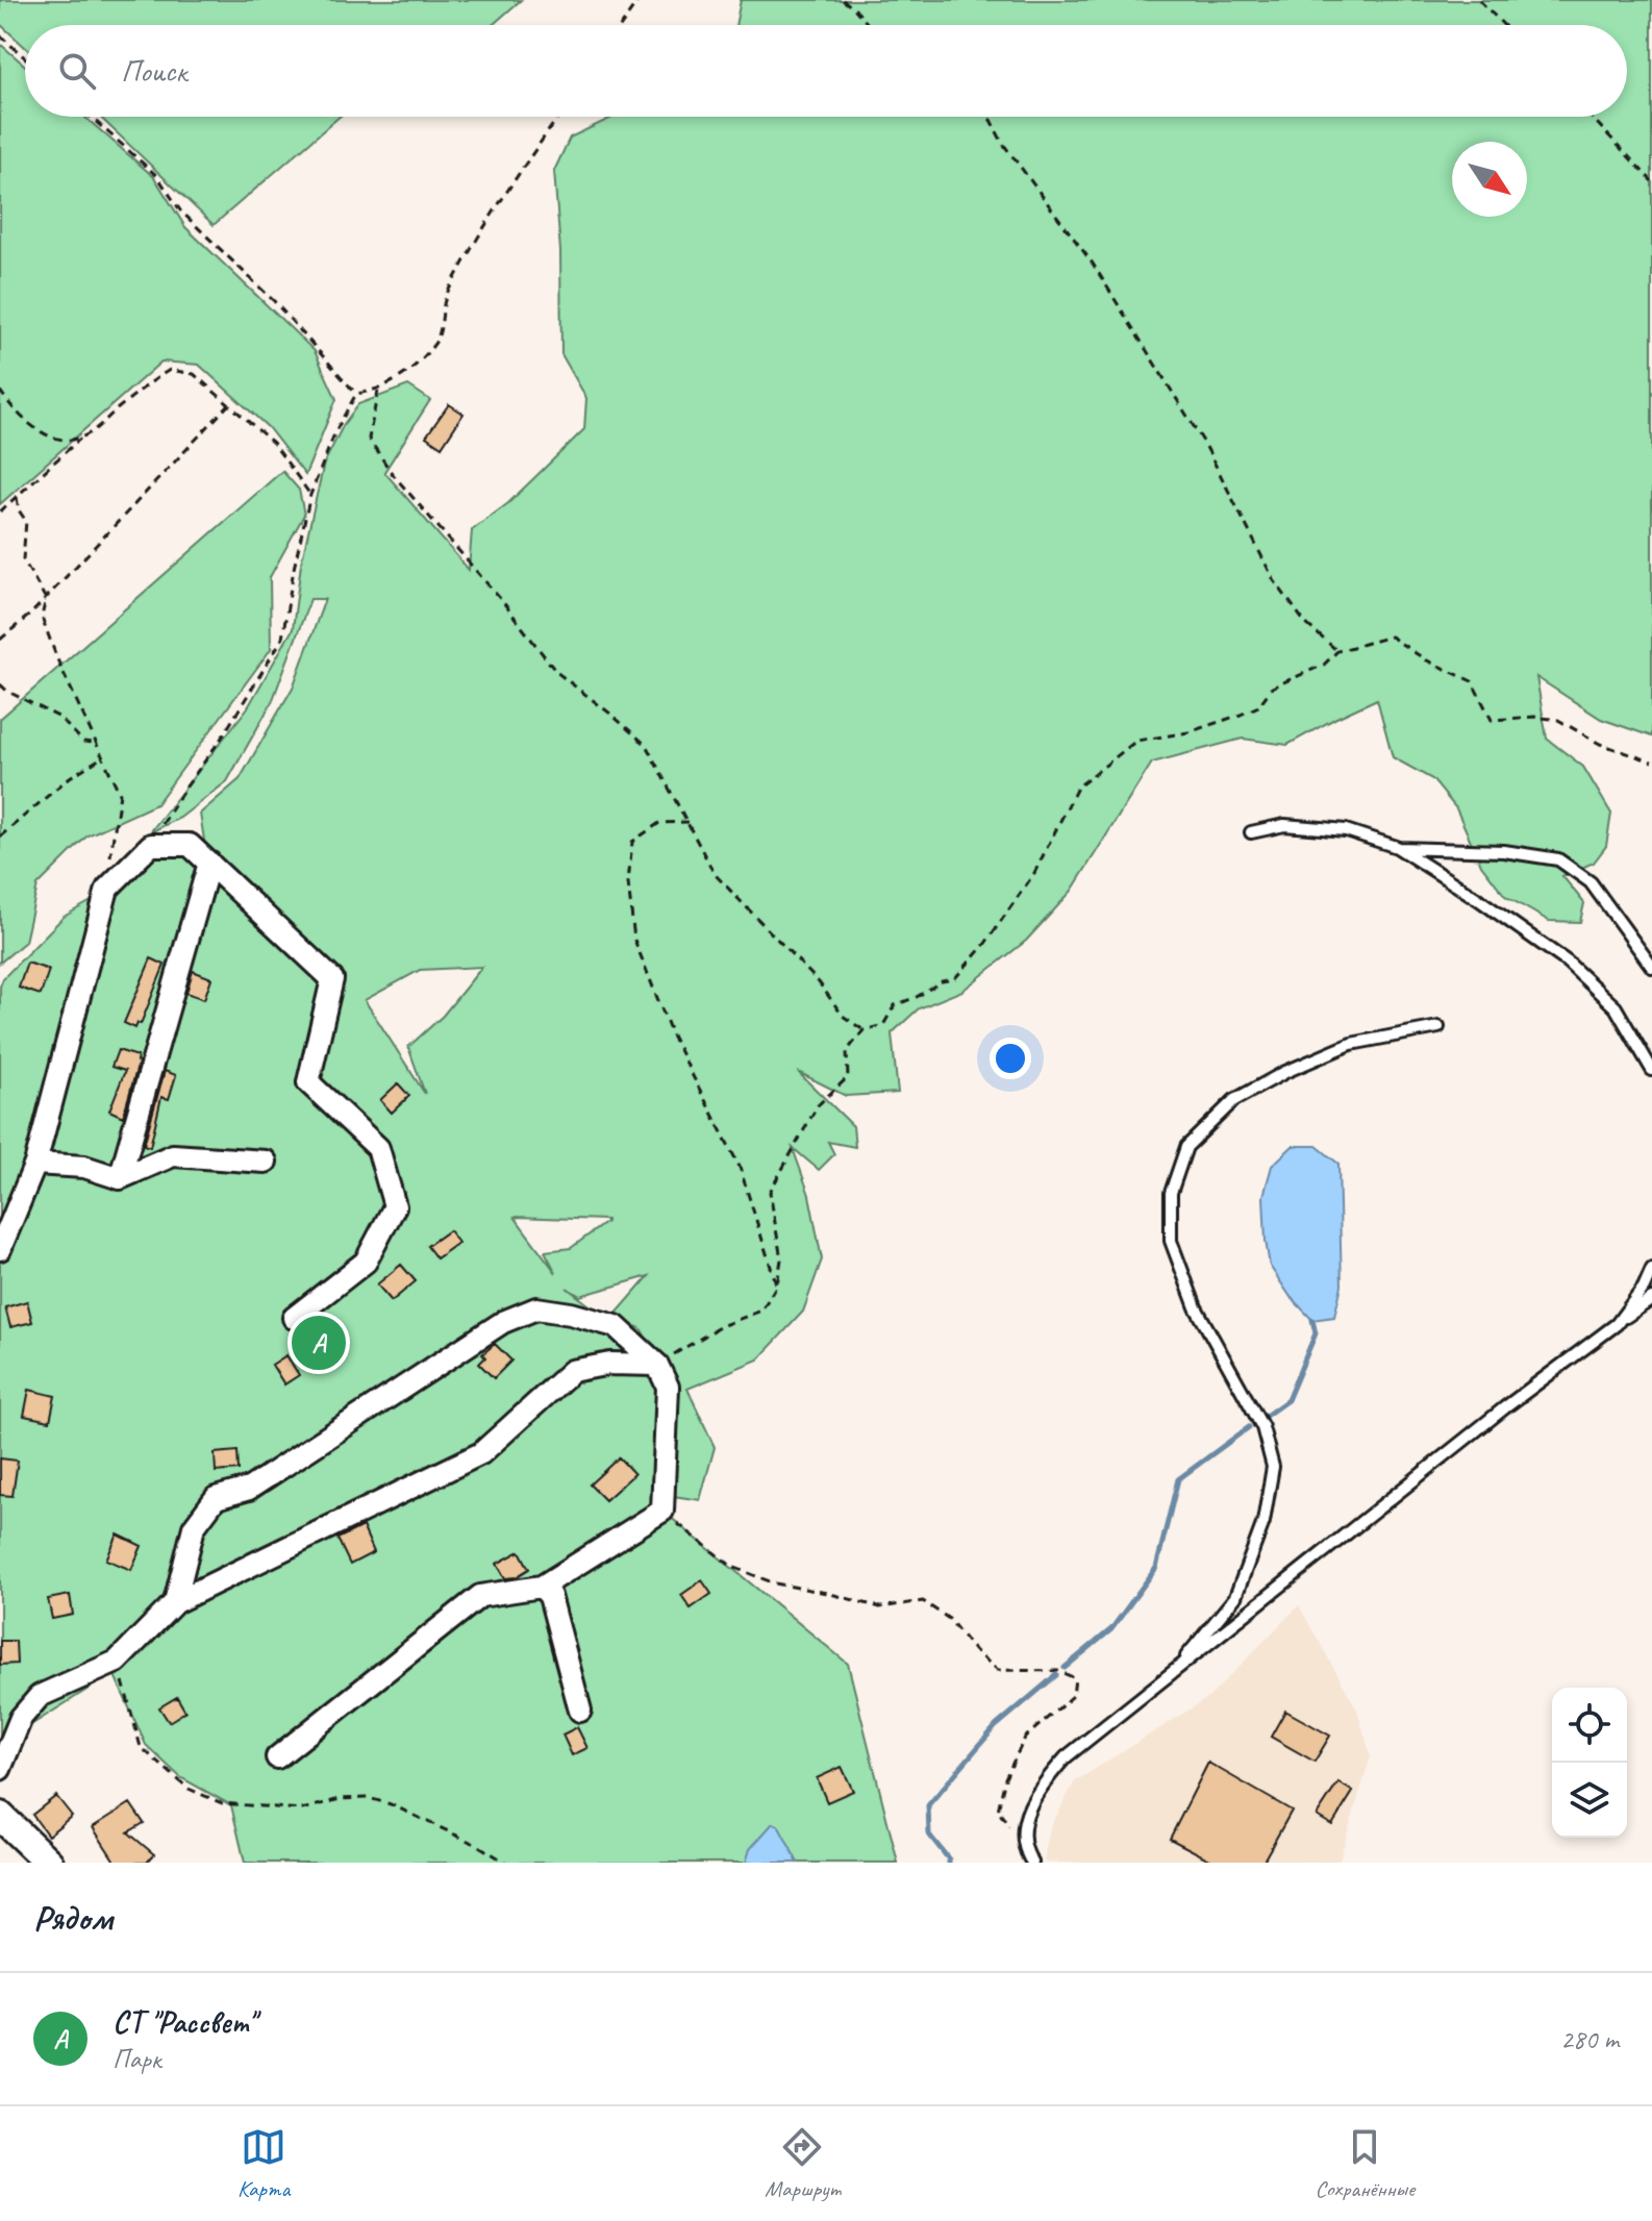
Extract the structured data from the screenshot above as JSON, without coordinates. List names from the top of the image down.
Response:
{
  "north": "bottom right",
  "page": {
    "search": "Поиск",
    "pins": "A",
    "heading": "Рядом",
    "list": [
      {
        "mark": "A",
        "name": "СТ \"Рассвет\"",
        "note": "Парк",
        "value": "280 m"
      }
    ],
    "nav": ["Карта", "Маршрут", "Сохранённые"]
  }
}
